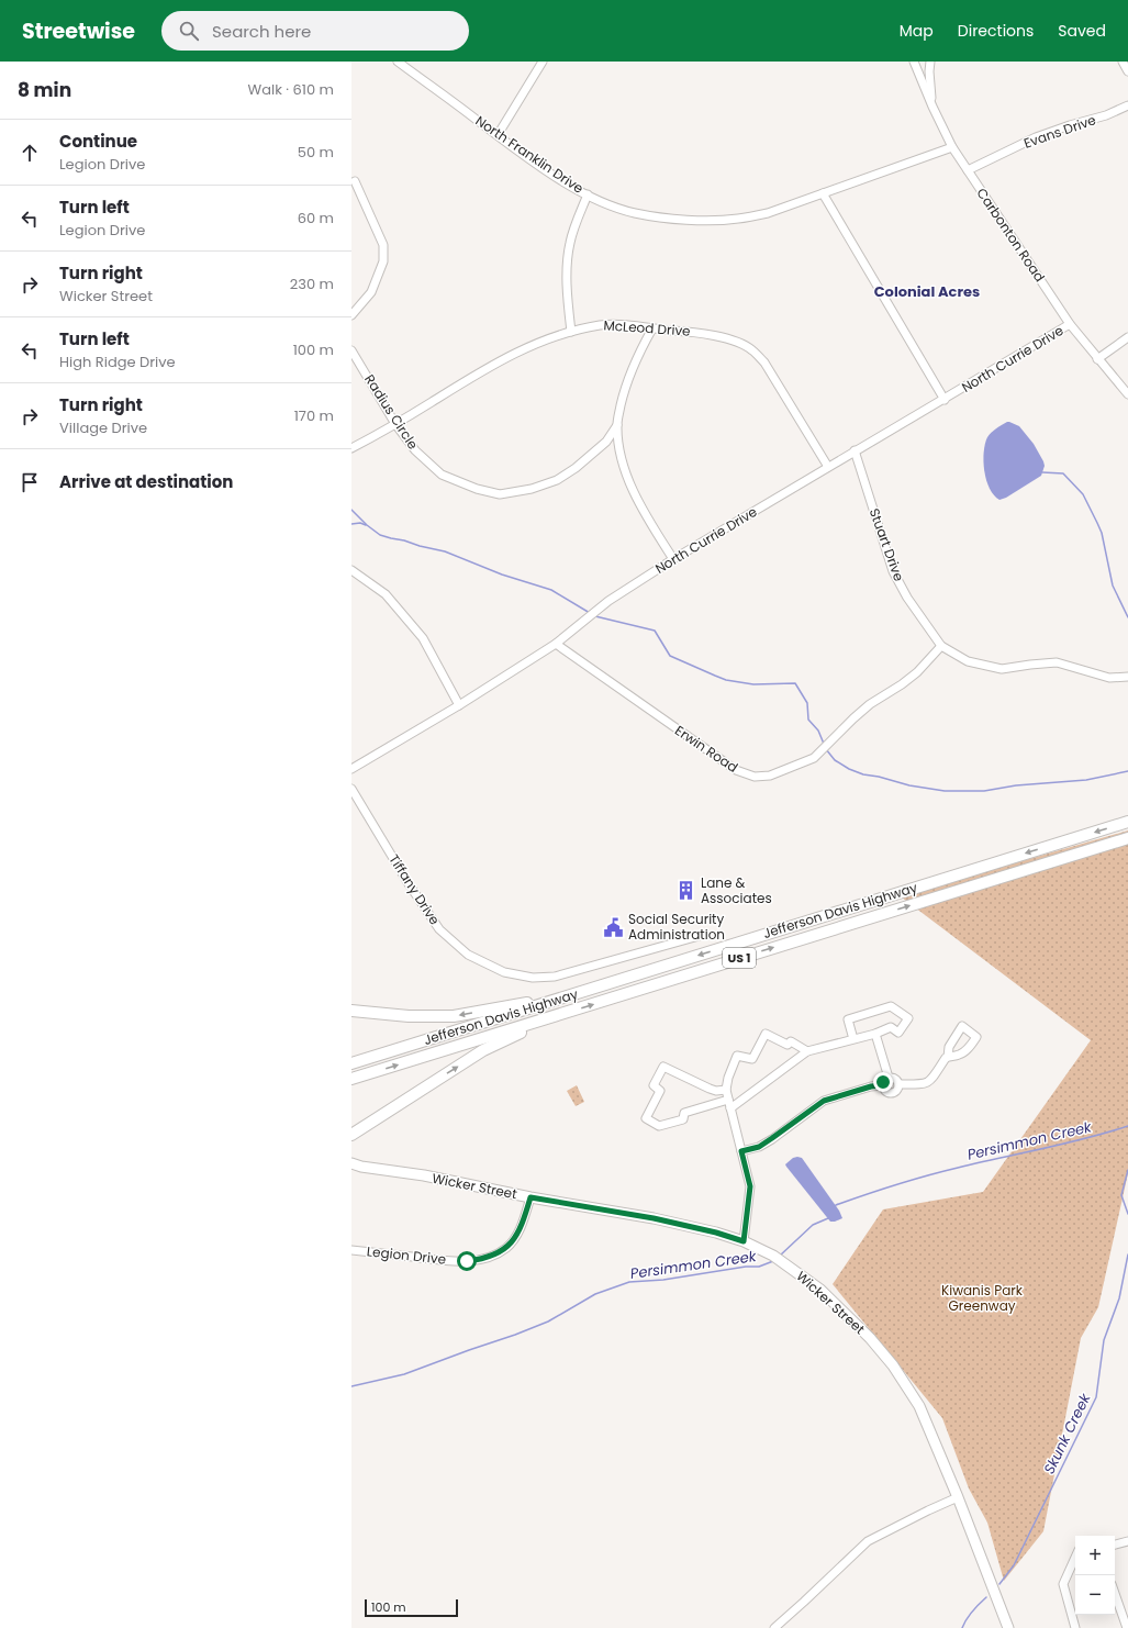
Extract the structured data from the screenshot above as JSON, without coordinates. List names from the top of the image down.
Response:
{
  "streets": {
    "highway": ["Jefferson Davis Highway", "US 1"],
    "main road": ["Wicker Street"],
    "street": [
      "Evans Drive",
      "North Franklin Drive",
      "Carbonton Road",
      "McLeod Drive",
      "North Currie Drive",
      "Radius Circle",
      "Stuart Drive",
      "Erwin Road",
      "Tiffany Drive",
      "Legion Drive"
    ]
  },
  "crossings": [
    ["Evans Drive", "Carbonton Road"],
    ["North Franklin Drive", "Carbonton Road"],
    ["Carbonton Road", "North Currie Drive"],
    ["McLeod Drive", "North Currie Drive"],
    ["McLeod Drive", "Radius Circle"],
    ["North Currie Drive", "Stuart Drive"],
    ["North Currie Drive", "Erwin Road"],
    ["Stuart Drive", "Erwin Road"],
    ["Wicker Street", "Legion Drive"]
  ],
  "districts": ["Colonial Acres"],
  "water": ["Persimmon Creek", "Skunk Creek"],
  "parks": ["Kiwanis Park Greenway"],
  "places": {
    "building": ["Lane & Associates"],
    "public building": ["Social Security Administration"]
  },
  "scale_bar": "100 m",
  "page": {
    "header": "Streetwise",
    "search": "Search here",
    "nav": ["Map", "Directions", "Saved"],
    "heading": ["8 min", "Walk · 610 m"],
    "list": [
      ["Continue", "Legion Drive", "50 m"],
      ["Turn left", "Legion Drive", "60 m"],
      ["Turn right", "Wicker Street", "230 m"],
      ["Turn left", "High Ridge Drive", "100 m"],
      ["Turn right", "Village Drive", "170 m"],
      "Arrive at destination"
    ],
    "map_buttons": ["+", "−"],
    "scale": "100 m"
  }
}
